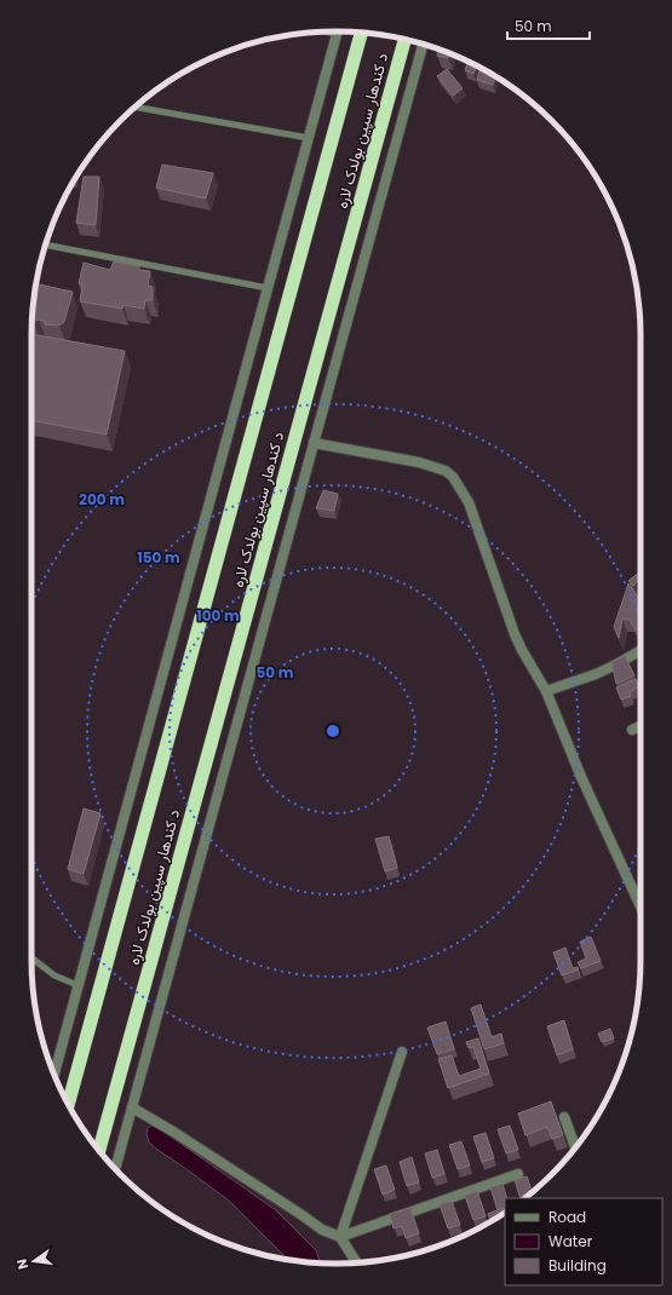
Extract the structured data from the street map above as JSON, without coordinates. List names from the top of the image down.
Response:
{
  "streets": {
    "highway": ["د کندهار سپین بولدک لاره"]
  },
  "legend": ["Road", "Water", "Building"],
  "scale_bar": "50 m",
  "north": "left",
  "rings": [
    "200 m",
    "150 m",
    "100 m",
    "50 m"
  ]
}
